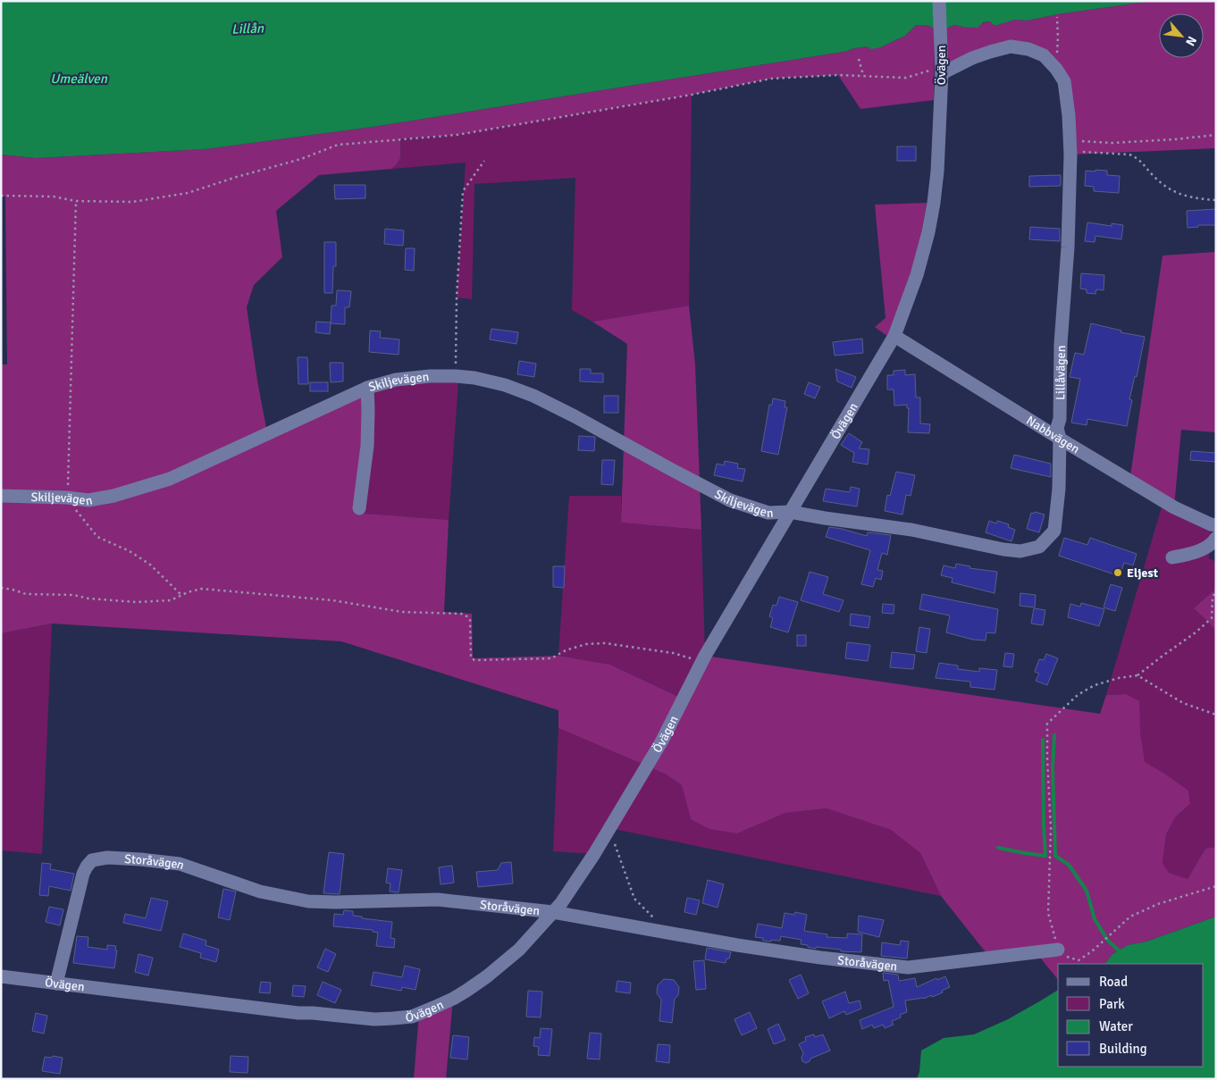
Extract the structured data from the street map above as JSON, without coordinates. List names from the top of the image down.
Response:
{
  "streets": {
    "street": [
      "Övägen",
      "Lillåvägen",
      "Skiljevägen",
      "Nabbvägen",
      "Storåvägen"
    ]
  },
  "crossings": [
    ["Övägen", "Lillåvägen"],
    ["Övägen", "Skiljevägen"],
    ["Övägen", "Nabbvägen"],
    ["Övägen", "Storåvägen"],
    ["Lillåvägen", "Skiljevägen"],
    ["Lillåvägen", "Nabbvägen"]
  ],
  "water": ["Lillån", "Umeälven"],
  "places": ["Eljest"],
  "legend": [
    "Road",
    "Park",
    "Water",
    "Building"
  ],
  "north": "bottom right"
}
